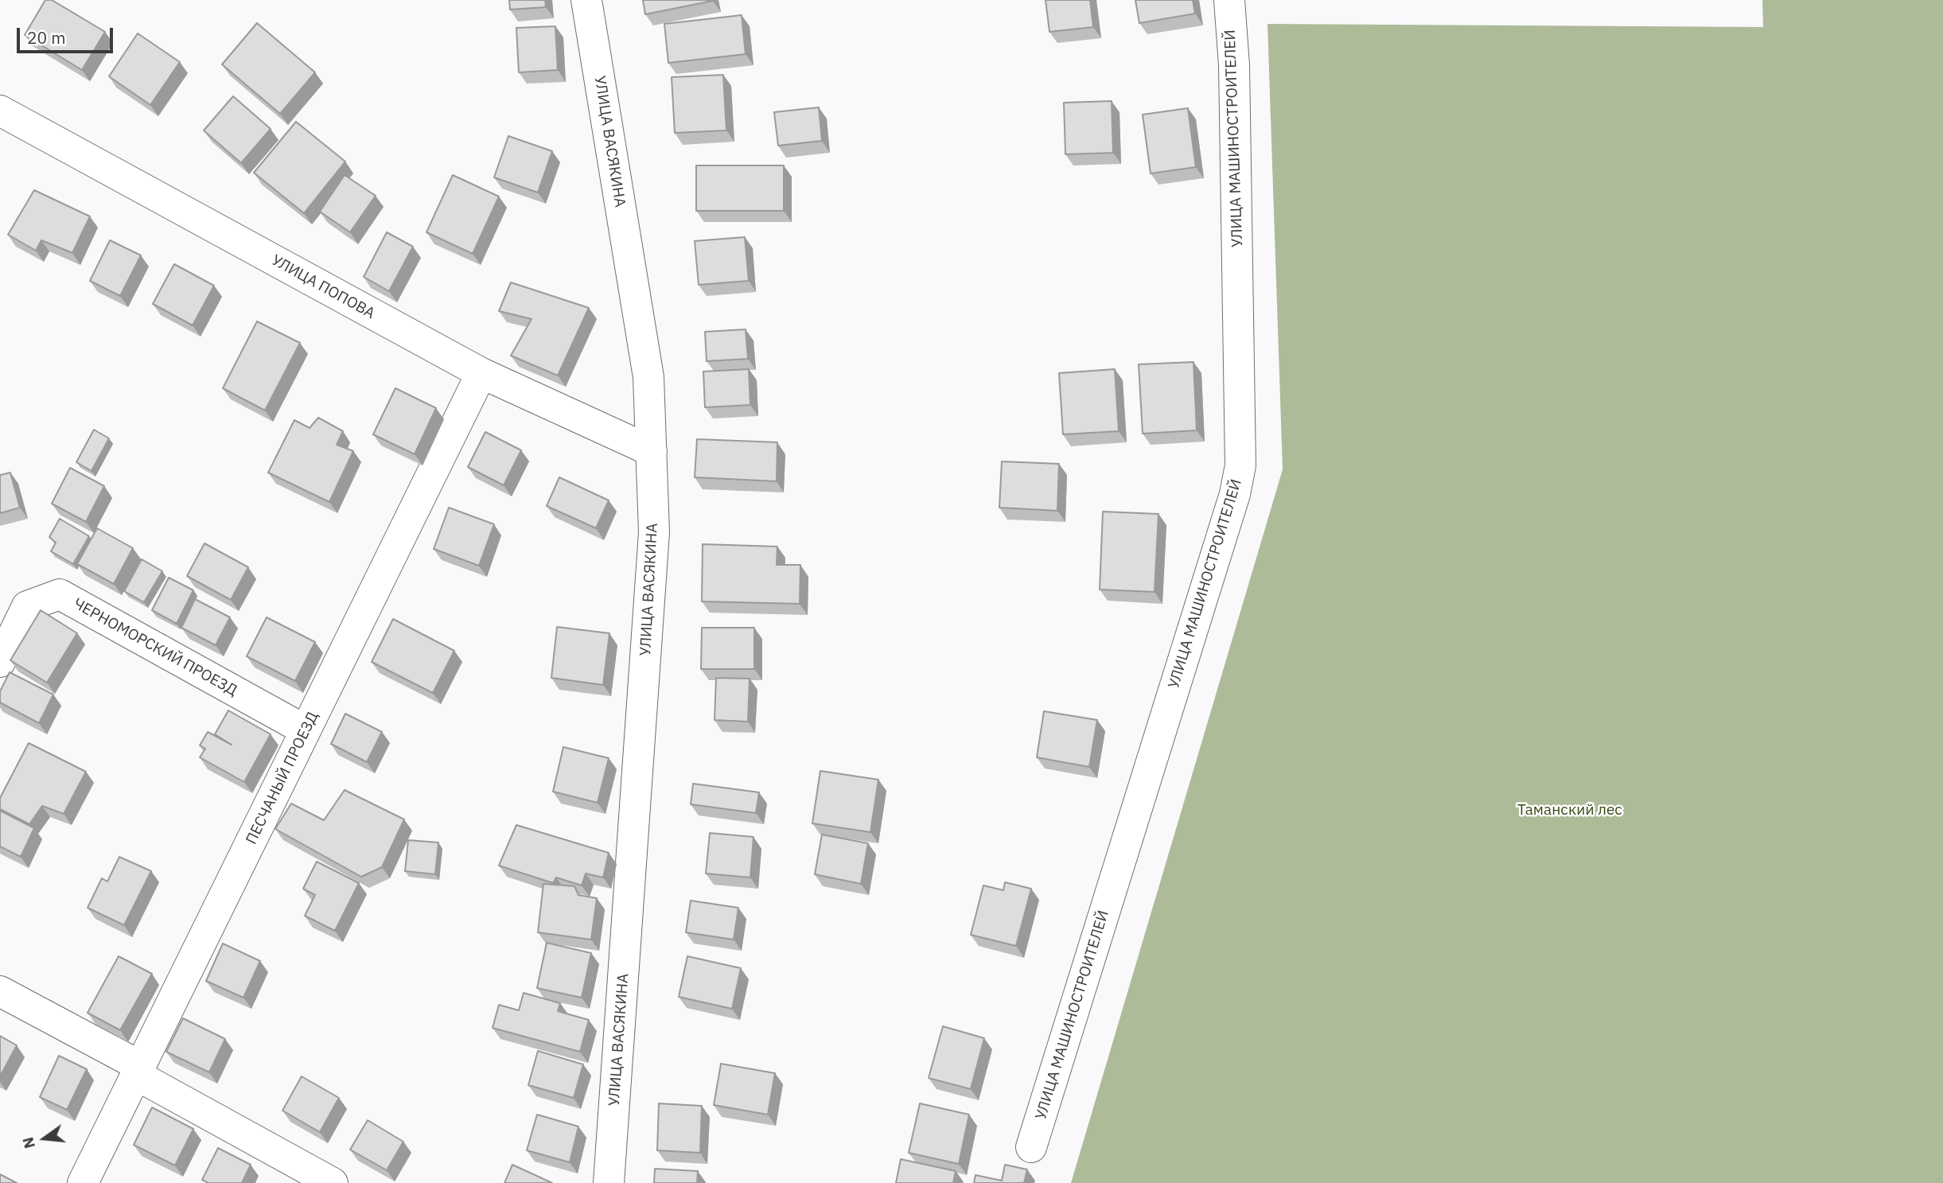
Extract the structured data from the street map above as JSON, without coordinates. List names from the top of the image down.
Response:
{
  "streets": {
    "street": [
      "УЛИЦА МАШИНОСТРОИТЕЛЕЙ",
      "УЛИЦА ВАСЯКИНА",
      "УЛИЦА ПОПОВА",
      "ЧЕРНОМОРСКИЙ ПРОЕЗД",
      "ПЕСЧАНЫЙ ПРОЕЗД"
    ]
  },
  "crossings": [
    ["УЛИЦА ВАСЯКИНА", "УЛИЦА ПОПОВА"],
    ["УЛИЦА ПОПОВА", "ПЕСЧАНЫЙ ПРОЕЗД"],
    ["ЧЕРНОМОРСКИЙ ПРОЕЗД", "ПЕСЧАНЫЙ ПРОЕЗД"]
  ],
  "parks": ["Таманский лес"],
  "scale_bar": "20 m",
  "north": "left"
}
